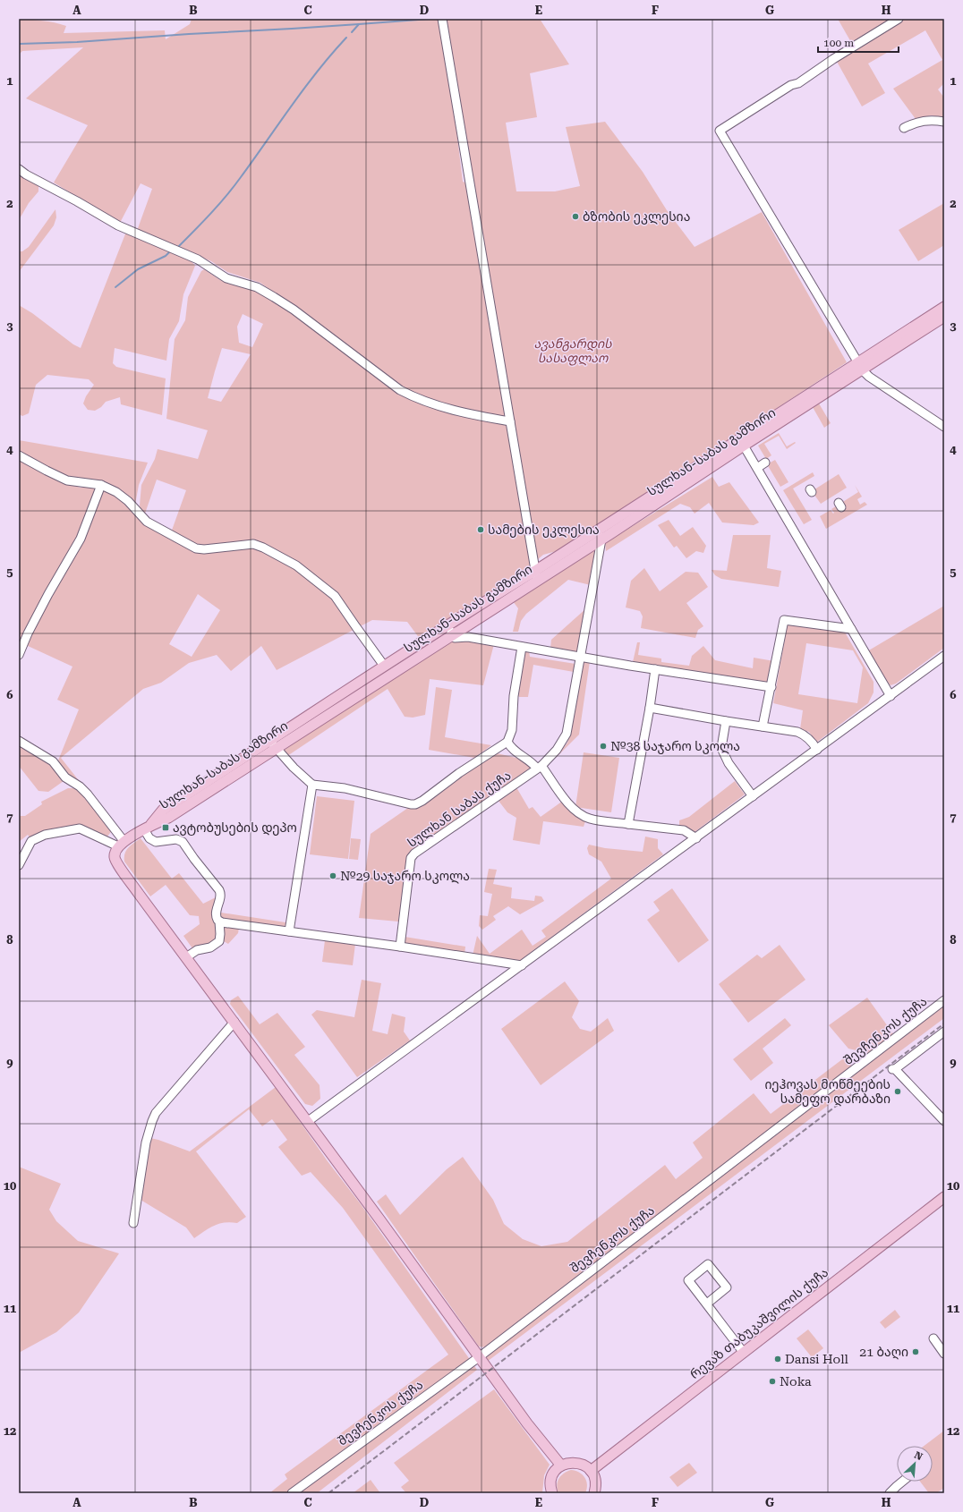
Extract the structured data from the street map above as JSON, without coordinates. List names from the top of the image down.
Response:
{
  "streets": {
    "main road": ["სულხან-საბას გამზირი", "რევაზ თაბუკაშვილის ქუჩა"],
    "street": ["სულხან საბას ქუჩა", "შევჩენკოს ქუჩა"]
  },
  "crossings": [
    ["სულხან-საბას გამზირი", "სულხან საბას ქუჩა"]
  ],
  "parks": ["ავანგარდის სასაფლაო"],
  "places": {
    "other": [
      "ბზობის ეკლესია",
      "სამების ეკლესია",
      "№38 საჯარო სკოლა",
      "№29 საჯარო სკოლა",
      "იეჰოვას მოწმეების სამეფო დარბაზი",
      "21 ბაღი",
      "Dansi Holl",
      "Noka"
    ],
    "transit": ["ავტობუსების დეპო"]
  },
  "scale_bar": "100 m",
  "north": "top right",
  "grid": {
    "columns": [
      "A",
      "B",
      "C",
      "D",
      "E",
      "F",
      "G",
      "H"
    ],
    "rows": [
      "1",
      "2",
      "3",
      "4",
      "5",
      "6",
      "7",
      "8",
      "9",
      "10",
      "11",
      "12"
    ]
  }
}
